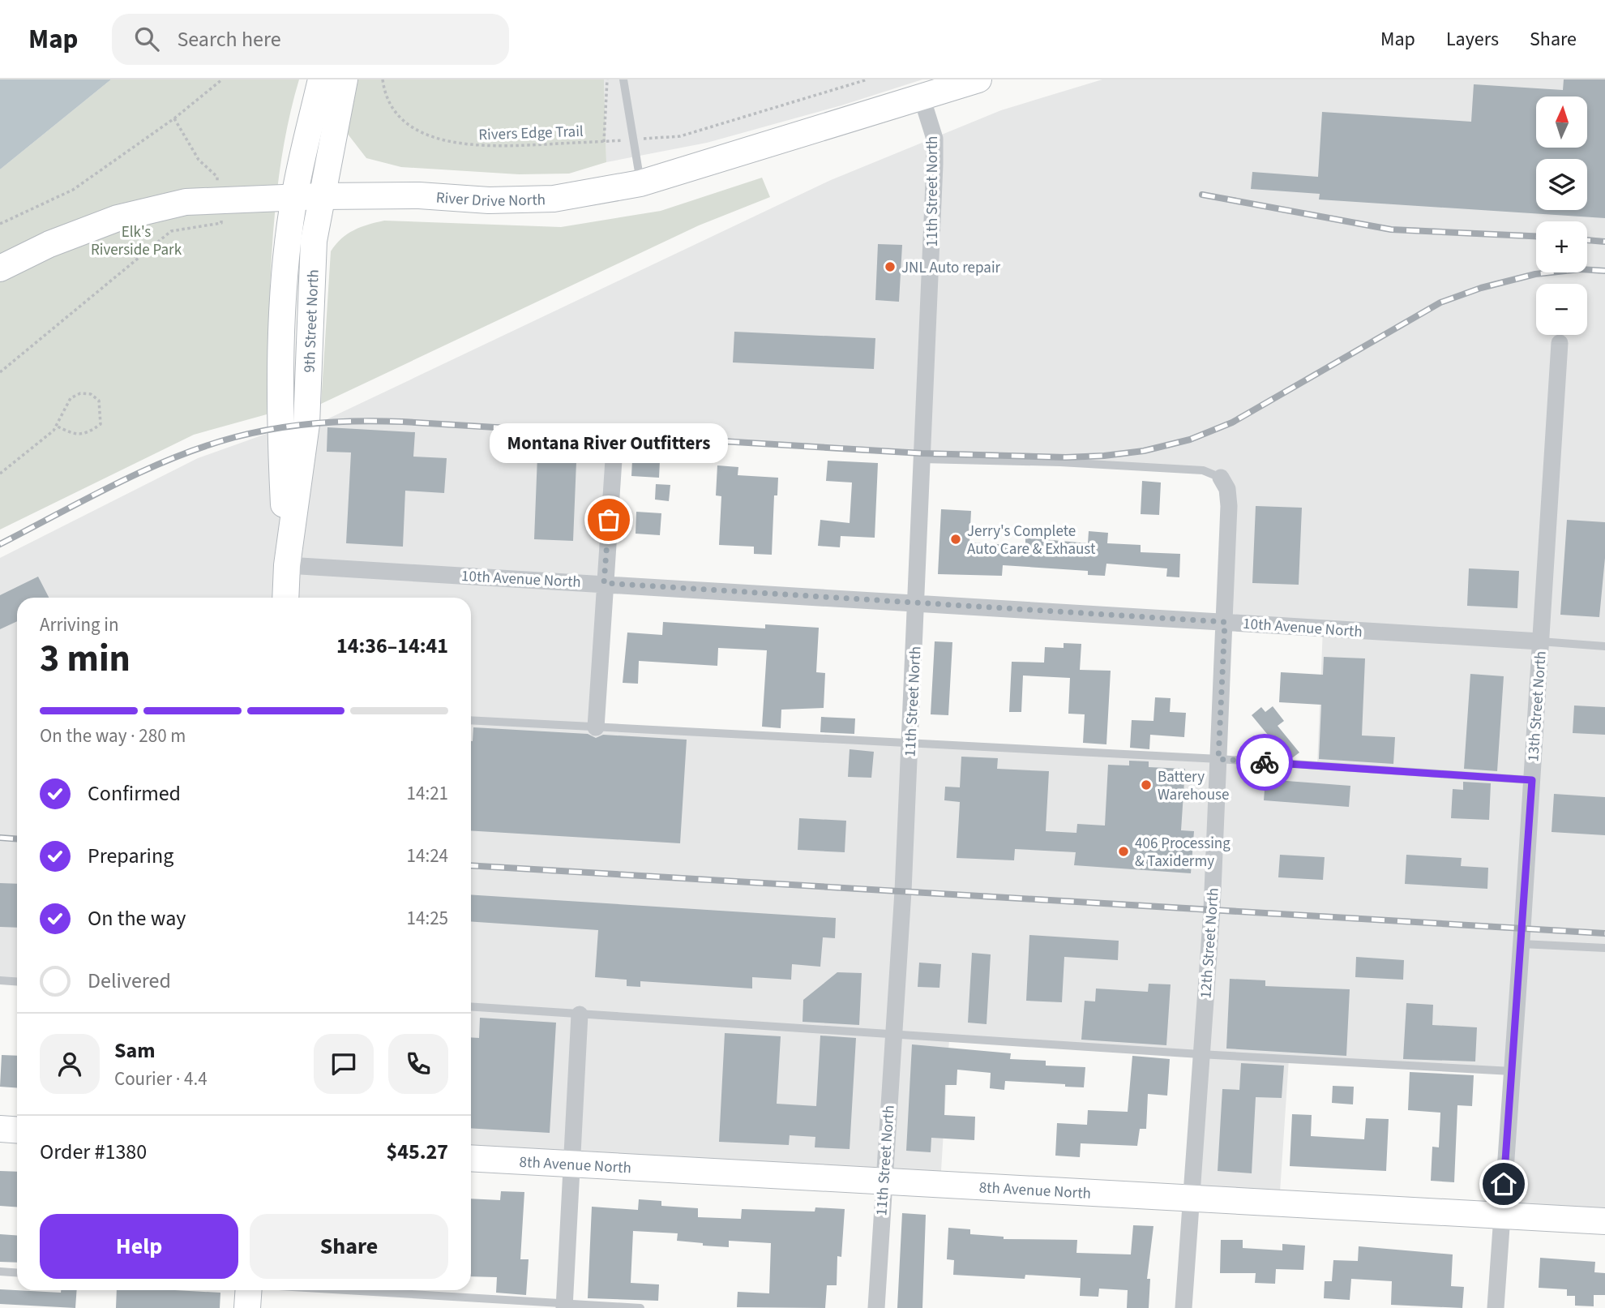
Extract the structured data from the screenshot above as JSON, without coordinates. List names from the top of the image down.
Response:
{
  "streets": {
    "main road": ["River Drive North", "9th Street North", "8th Avenue North"],
    "street": [
      "11th Street North",
      "10th Avenue North",
      "13th Street North",
      "12th Street North"
    ],
    "path": ["Rivers Edge Trail"]
  },
  "crossings": [
    ["11th Street North", "River Drive North"],
    ["11th Street North", "10th Avenue North"],
    ["11th Street North", "8th Avenue North"],
    ["River Drive North", "9th Street North"],
    ["9th Street North", "10th Avenue North"],
    ["10th Avenue North", "13th Street North"],
    ["10th Avenue North", "12th Street North"],
    ["13th Street North", "8th Avenue North"],
    ["12th Street North", "8th Avenue North"]
  ],
  "parks": ["Elk's Riverside Park"],
  "places": [
    "JNL Auto repair",
    "Montana River Outfitters",
    "Jerry's Complete Auto Care & Exhaust",
    "Battery Warehouse",
    "406 Processing & Taxidermy"
  ],
  "north": "top",
  "page": {
    "header": "Map",
    "search": "Search here",
    "nav": ["Map", "Layers", "Share"],
    "map_buttons": ["+", "−"],
    "bubble": "Montana River Outfitters",
    "heading": ["3 min", "Arriving in", "14:36–14:41"],
    "panel": [
      "Sam",
      "Courier · 4.4",
      "Order #1380",
      "$45.27"
    ],
    "bar": "On the way · 280 m",
    "list": [
      ["Confirmed", "14:21"],
      ["Preparing", "14:24"],
      ["On the way", "14:25"],
      "Delivered"
    ],
    "buttons": ["Help", "Share"]
  }
}
